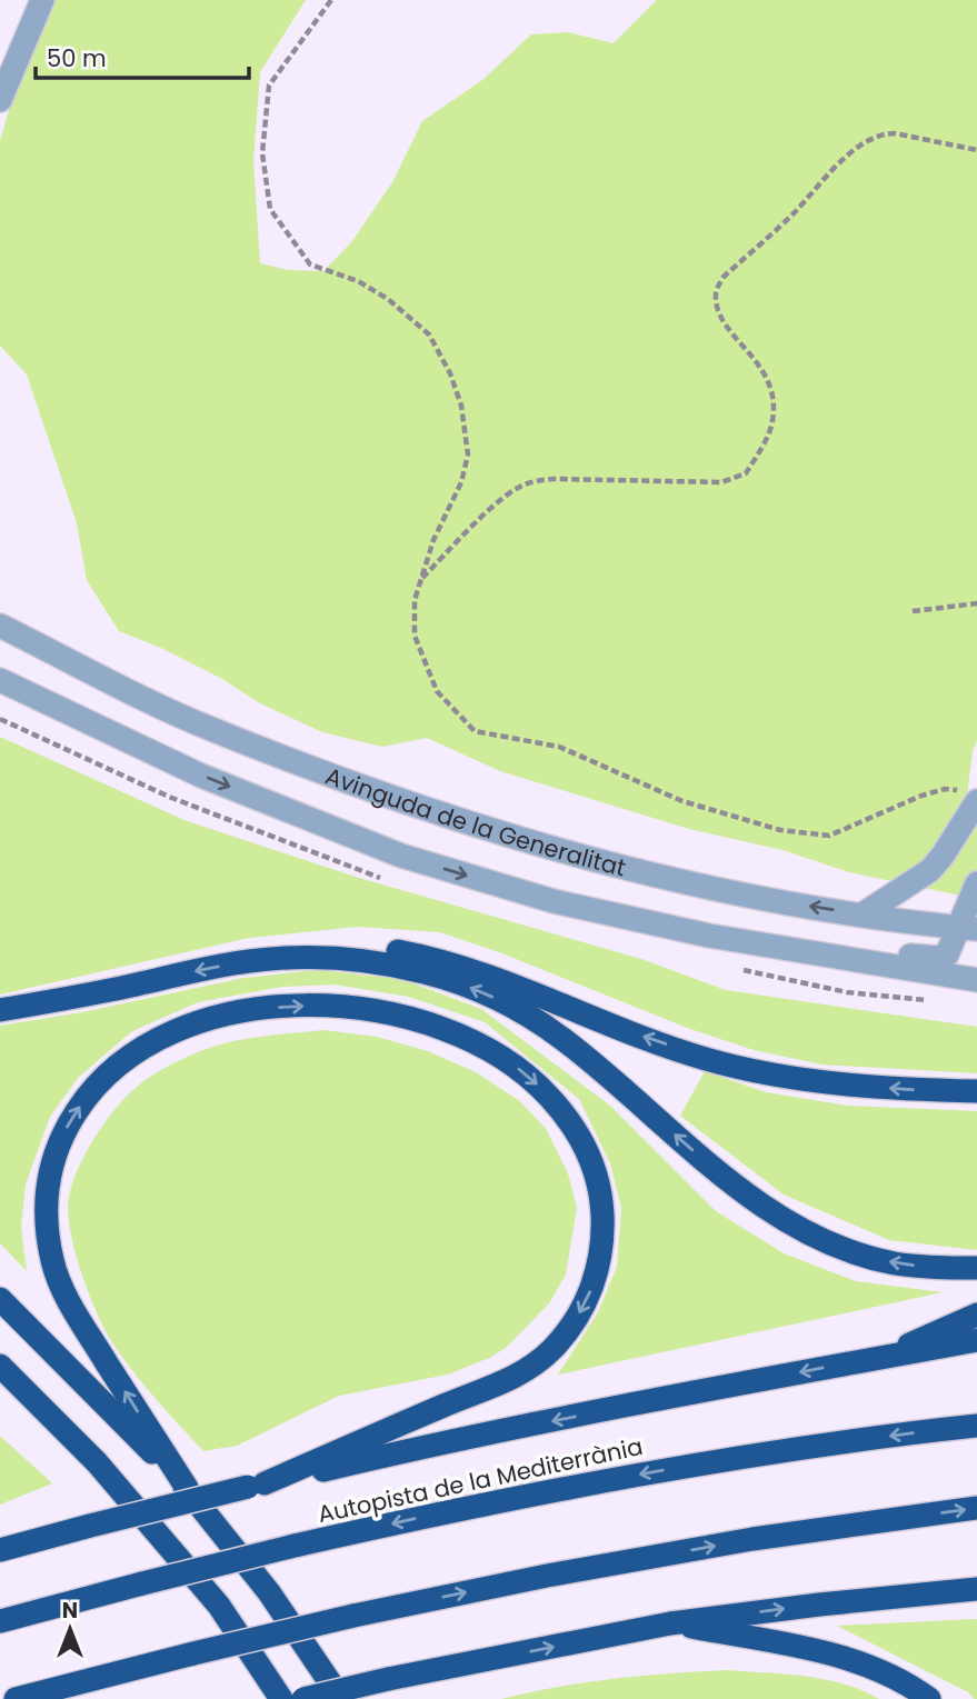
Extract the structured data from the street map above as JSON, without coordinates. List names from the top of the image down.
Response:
{
  "streets": {
    "highway": ["Autopista de la Mediterrània"],
    "street": ["Avinguda de la Generalitat"]
  },
  "scale_bar": "50 m",
  "north": "top"
}
